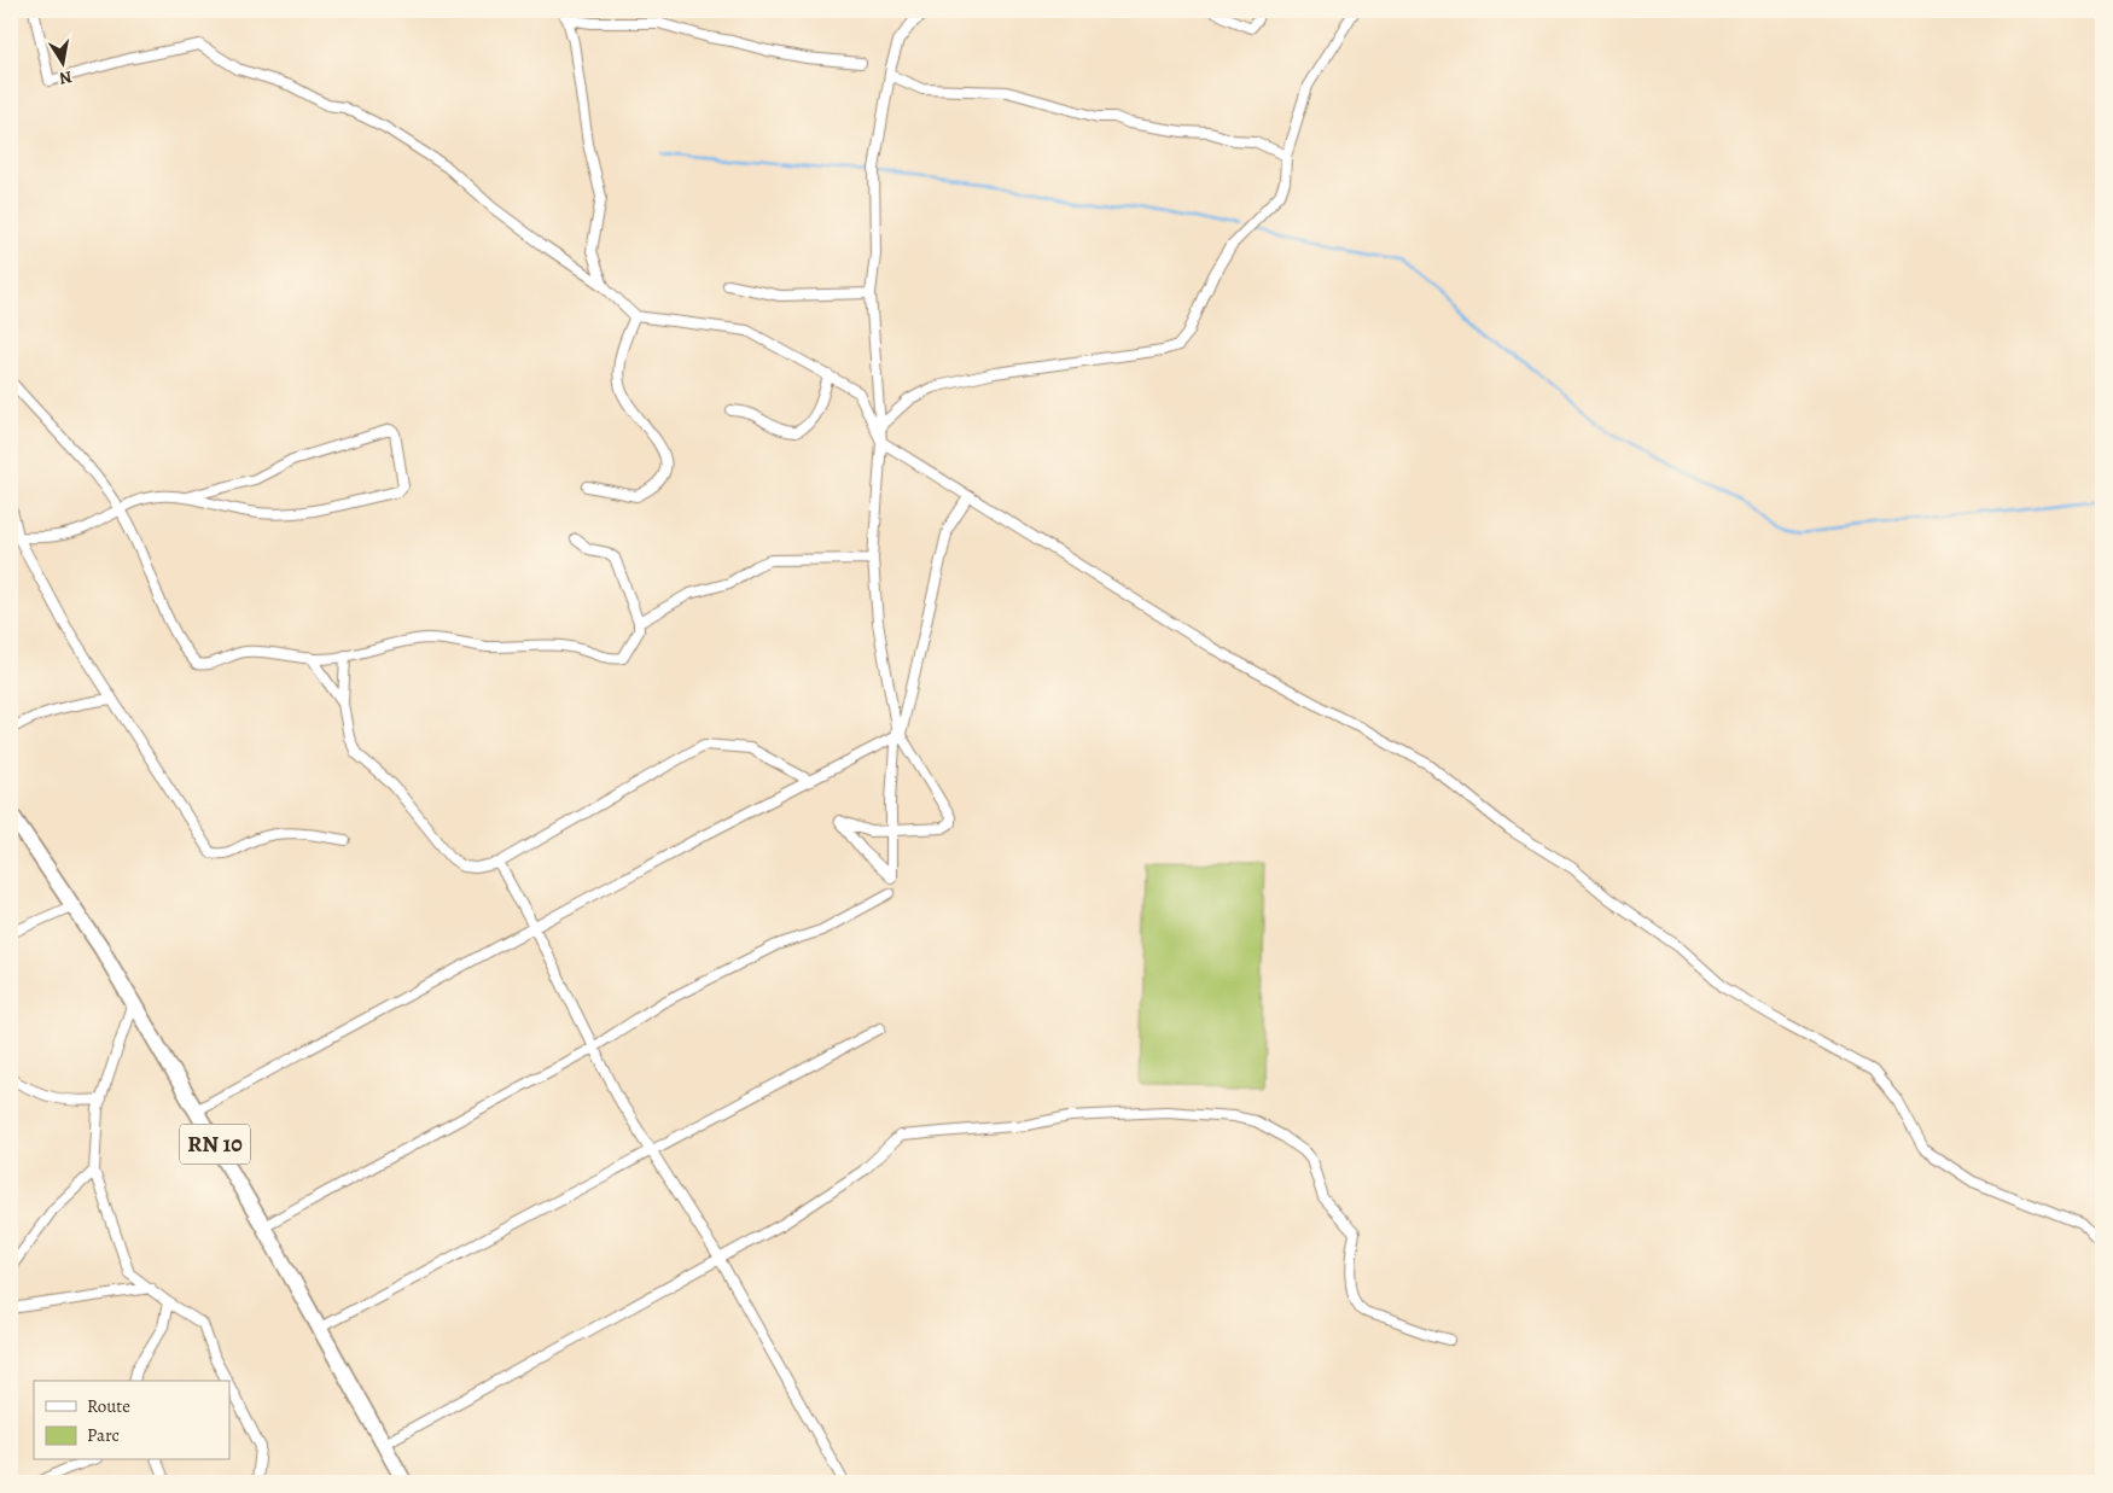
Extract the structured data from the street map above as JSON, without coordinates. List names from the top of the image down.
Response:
{
  "streets": {
    "main road": ["RN 10"]
  },
  "legend": ["Route", "Parc"],
  "north": "bottom"
}
